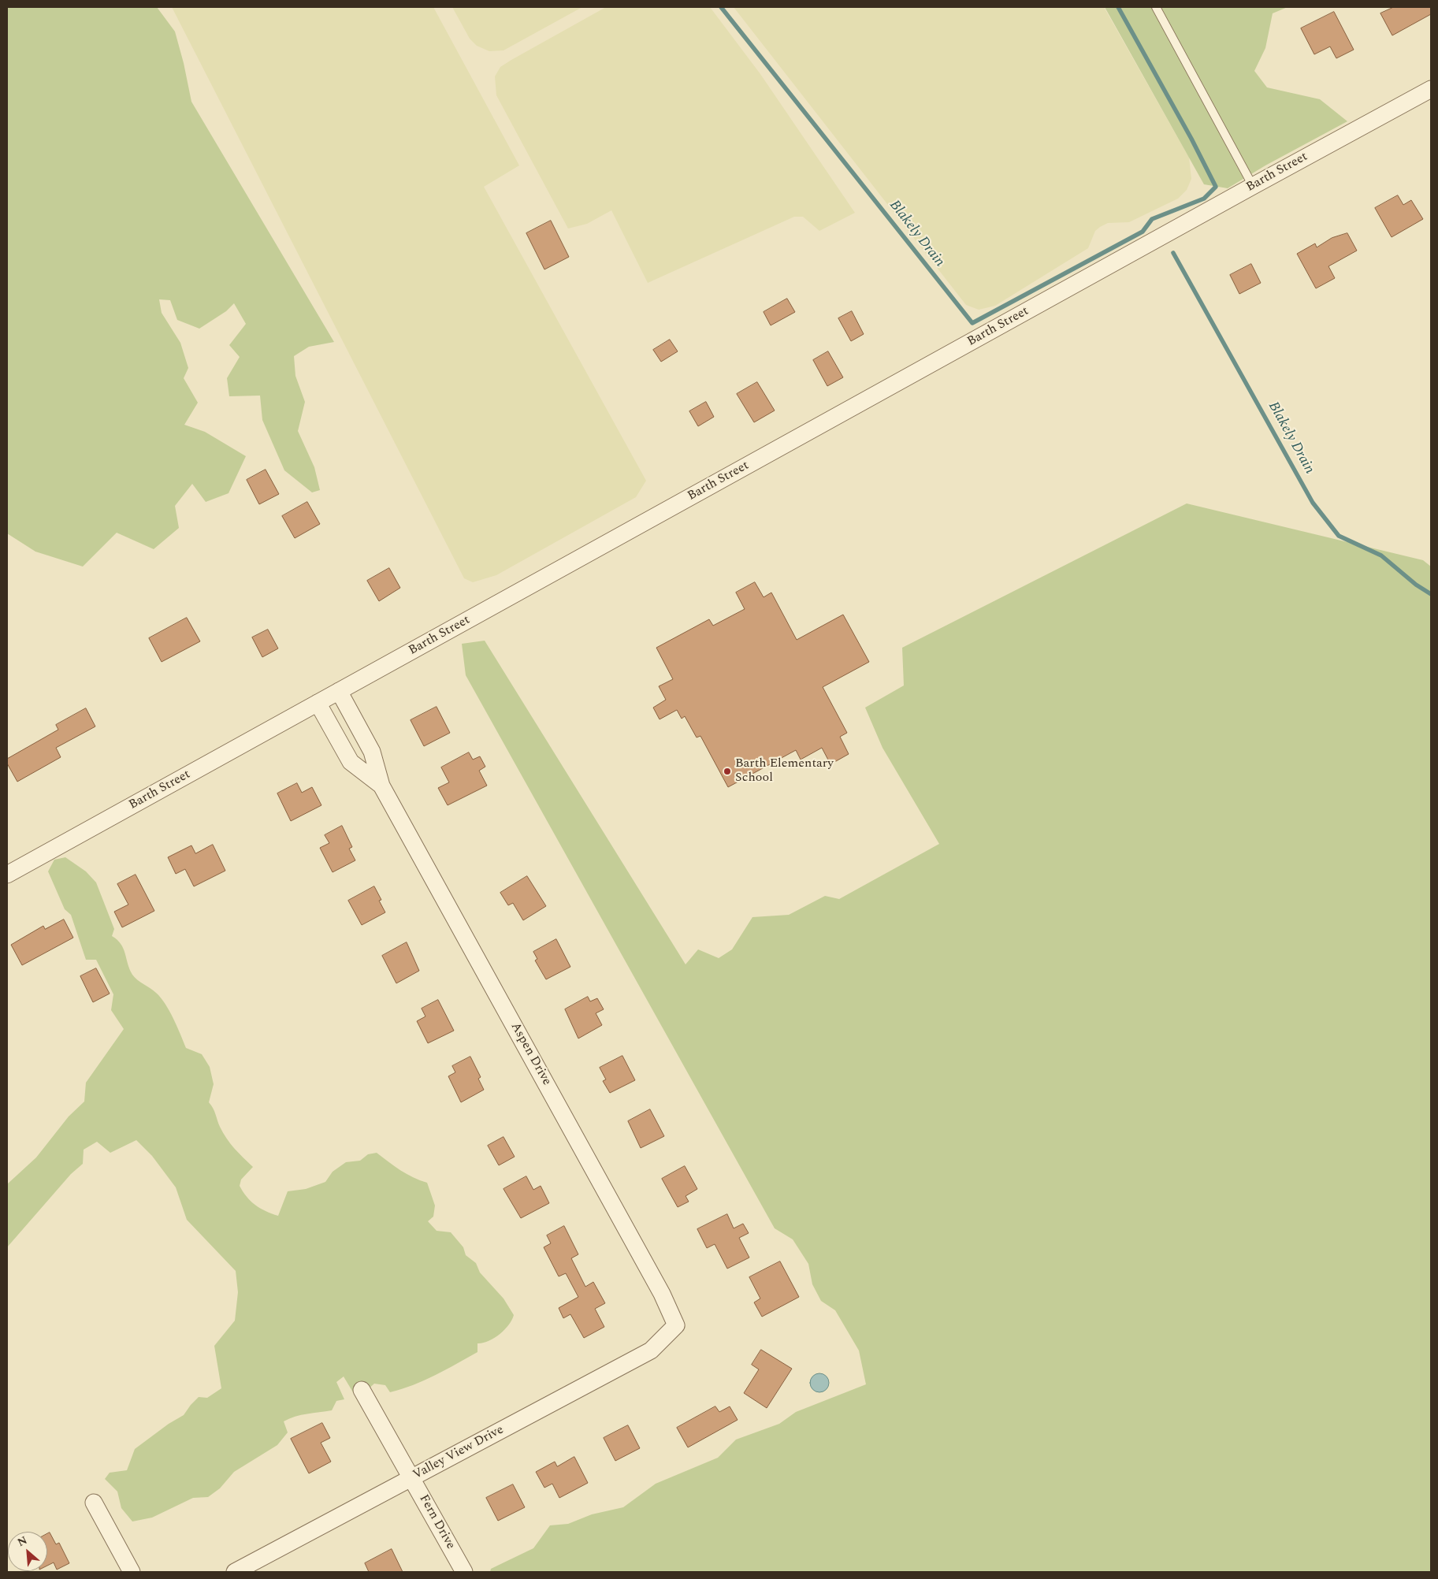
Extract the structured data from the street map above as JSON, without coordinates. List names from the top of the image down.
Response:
{
  "streets": {
    "street": [
      "Barth Street",
      "Aspen Drive",
      "Valley View Drive",
      "Fern Drive"
    ]
  },
  "crossings": [
    ["Barth Street", "Aspen Drive"],
    ["Aspen Drive", "Valley View Drive"],
    ["Valley View Drive", "Fern Drive"]
  ],
  "water": ["Blakely Drain"],
  "places": ["Barth Elementary School"],
  "north": "top left"
}
